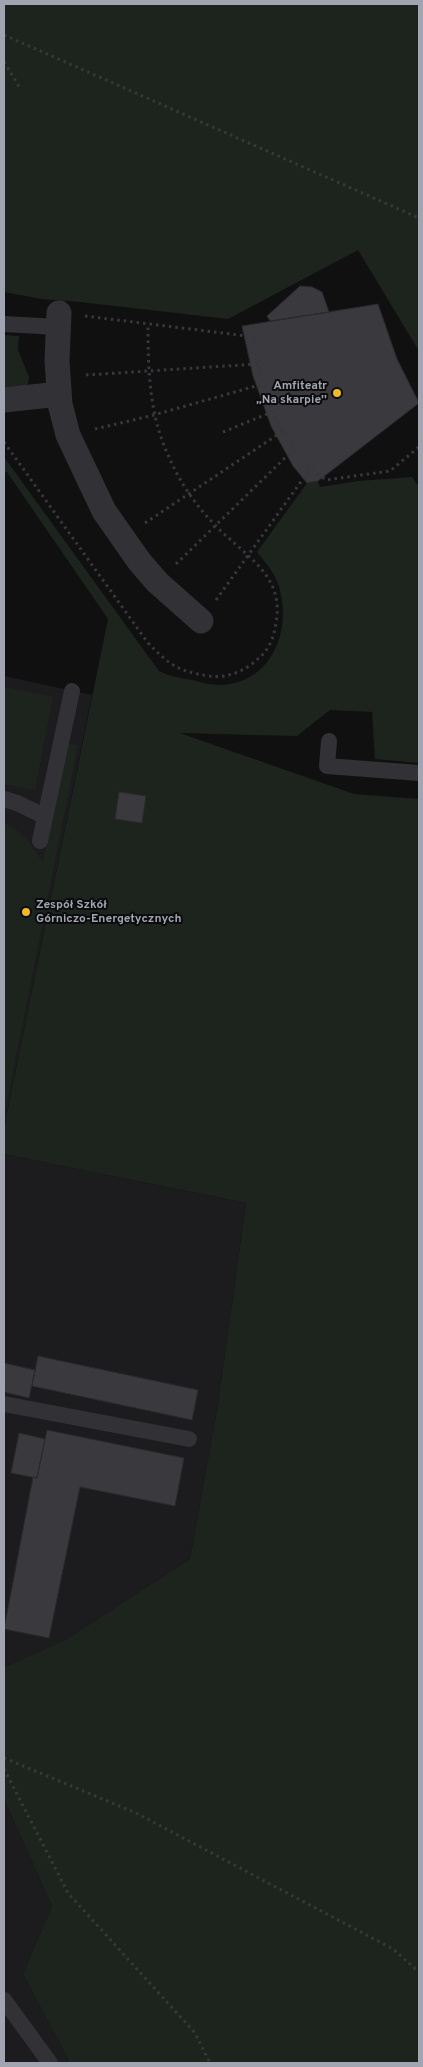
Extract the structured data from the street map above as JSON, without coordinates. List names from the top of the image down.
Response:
{
  "places": ["Amfiteatr ,,Na skarpie''", "Zespół Szkół Górniczo-Energetycznych"]
}
